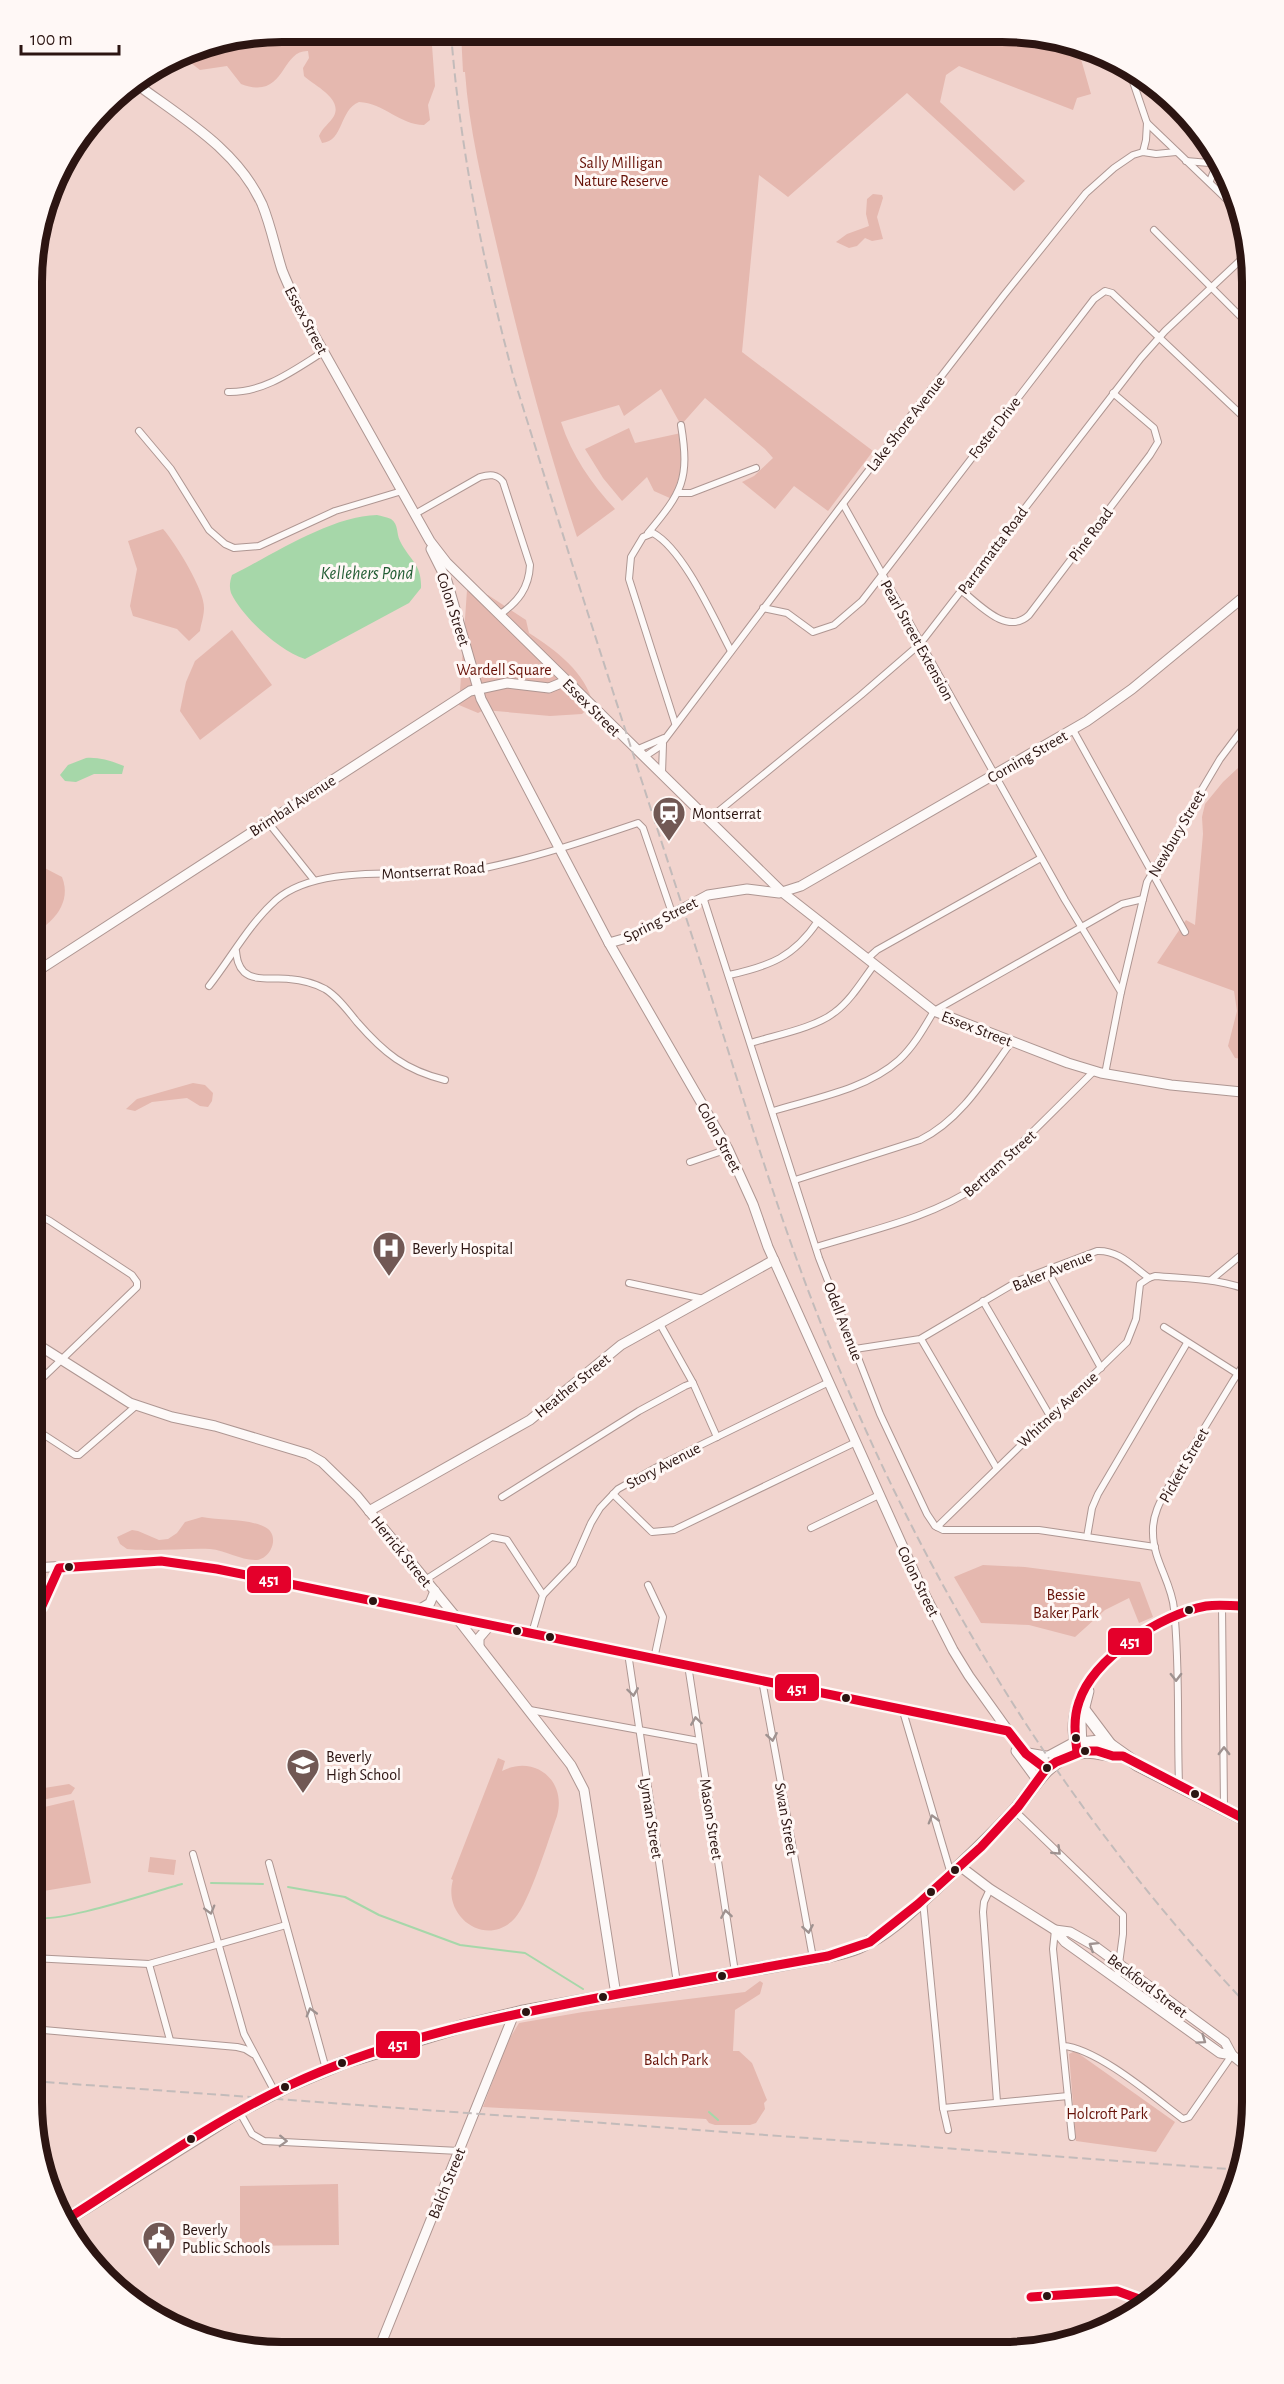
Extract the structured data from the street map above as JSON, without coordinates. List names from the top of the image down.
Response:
{
  "streets": {
    "main road": [
      "Essex Street",
      "Colon Street",
      "Corning Street",
      "Brimbal Avenue",
      "Spring Street",
      "Heather Street",
      "Herrick Street",
      "Beckford Street",
      "Balch Street"
    ],
    "street": [
      "Lake Shore Avenue",
      "Foster Drive",
      "Pine Road",
      "Parramatta Road",
      "Pearl Street Extension",
      "Newbury Street",
      "Montserrat Road",
      "Bertram Street",
      "Baker Avenue",
      "Odell Avenue",
      "Whitney Avenue",
      "Story Avenue",
      "Pickett Street",
      "Lyman Street",
      "Mason Street",
      "Swan Street"
    ]
  },
  "crossings": [
    ["Essex Street", "Lake Shore Avenue"],
    ["Essex Street", "Parramatta Road"],
    ["Essex Street", "Colon Street"],
    ["Essex Street", "Corning Street"],
    ["Essex Street", "Brimbal Avenue"],
    ["Essex Street", "Newbury Street"],
    ["Essex Street", "Spring Street"],
    ["Essex Street", "Bertram Street"],
    ["Lake Shore Avenue", "Foster Drive"],
    ["Lake Shore Avenue", "Pearl Street Extension"],
    ["Foster Drive", "Parramatta Road"],
    ["Foster Drive", "Pearl Street Extension"],
    ["Pine Road", "Parramatta Road"],
    ["Parramatta Road", "Pearl Street Extension"],
    ["Colon Street", "Brimbal Avenue"],
    ["Colon Street", "Montserrat Road"],
    ["Colon Street", "Spring Street"],
    ["Colon Street", "Heather Street"],
    ["Colon Street", "Story Avenue"],
    ["Pearl Street Extension", "Corning Street"],
    ["Pearl Street Extension", "Newbury Street"],
    ["Corning Street", "Spring Street"],
    ["Montserrat Road", "Spring Street"],
    ["Spring Street", "Odell Avenue"],
    ["Bertram Street", "Odell Avenue"],
    ["Baker Avenue", "Odell Avenue"],
    ["Baker Avenue", "Whitney Avenue"],
    ["Odell Avenue", "Whitney Avenue"],
    ["Heather Street", "Herrick Street"]
  ],
  "one_way": ["Mason Street", "Swan Street"],
  "water": ["Kellehers Pond"],
  "parks": [
    "Sally Milligan Nature Reserve",
    "Wardell Square",
    "Bessie Baker Park",
    "Balch Park",
    "Holcroft Park"
  ],
  "places": {
    "station": ["Montserrat"],
    "hospital": ["Beverly Hospital"],
    "school or university": ["Beverly High School"],
    "public building": ["Beverly Public Schools"]
  },
  "lines": ["transit line 451"],
  "scale_bar": "100 m"
}
